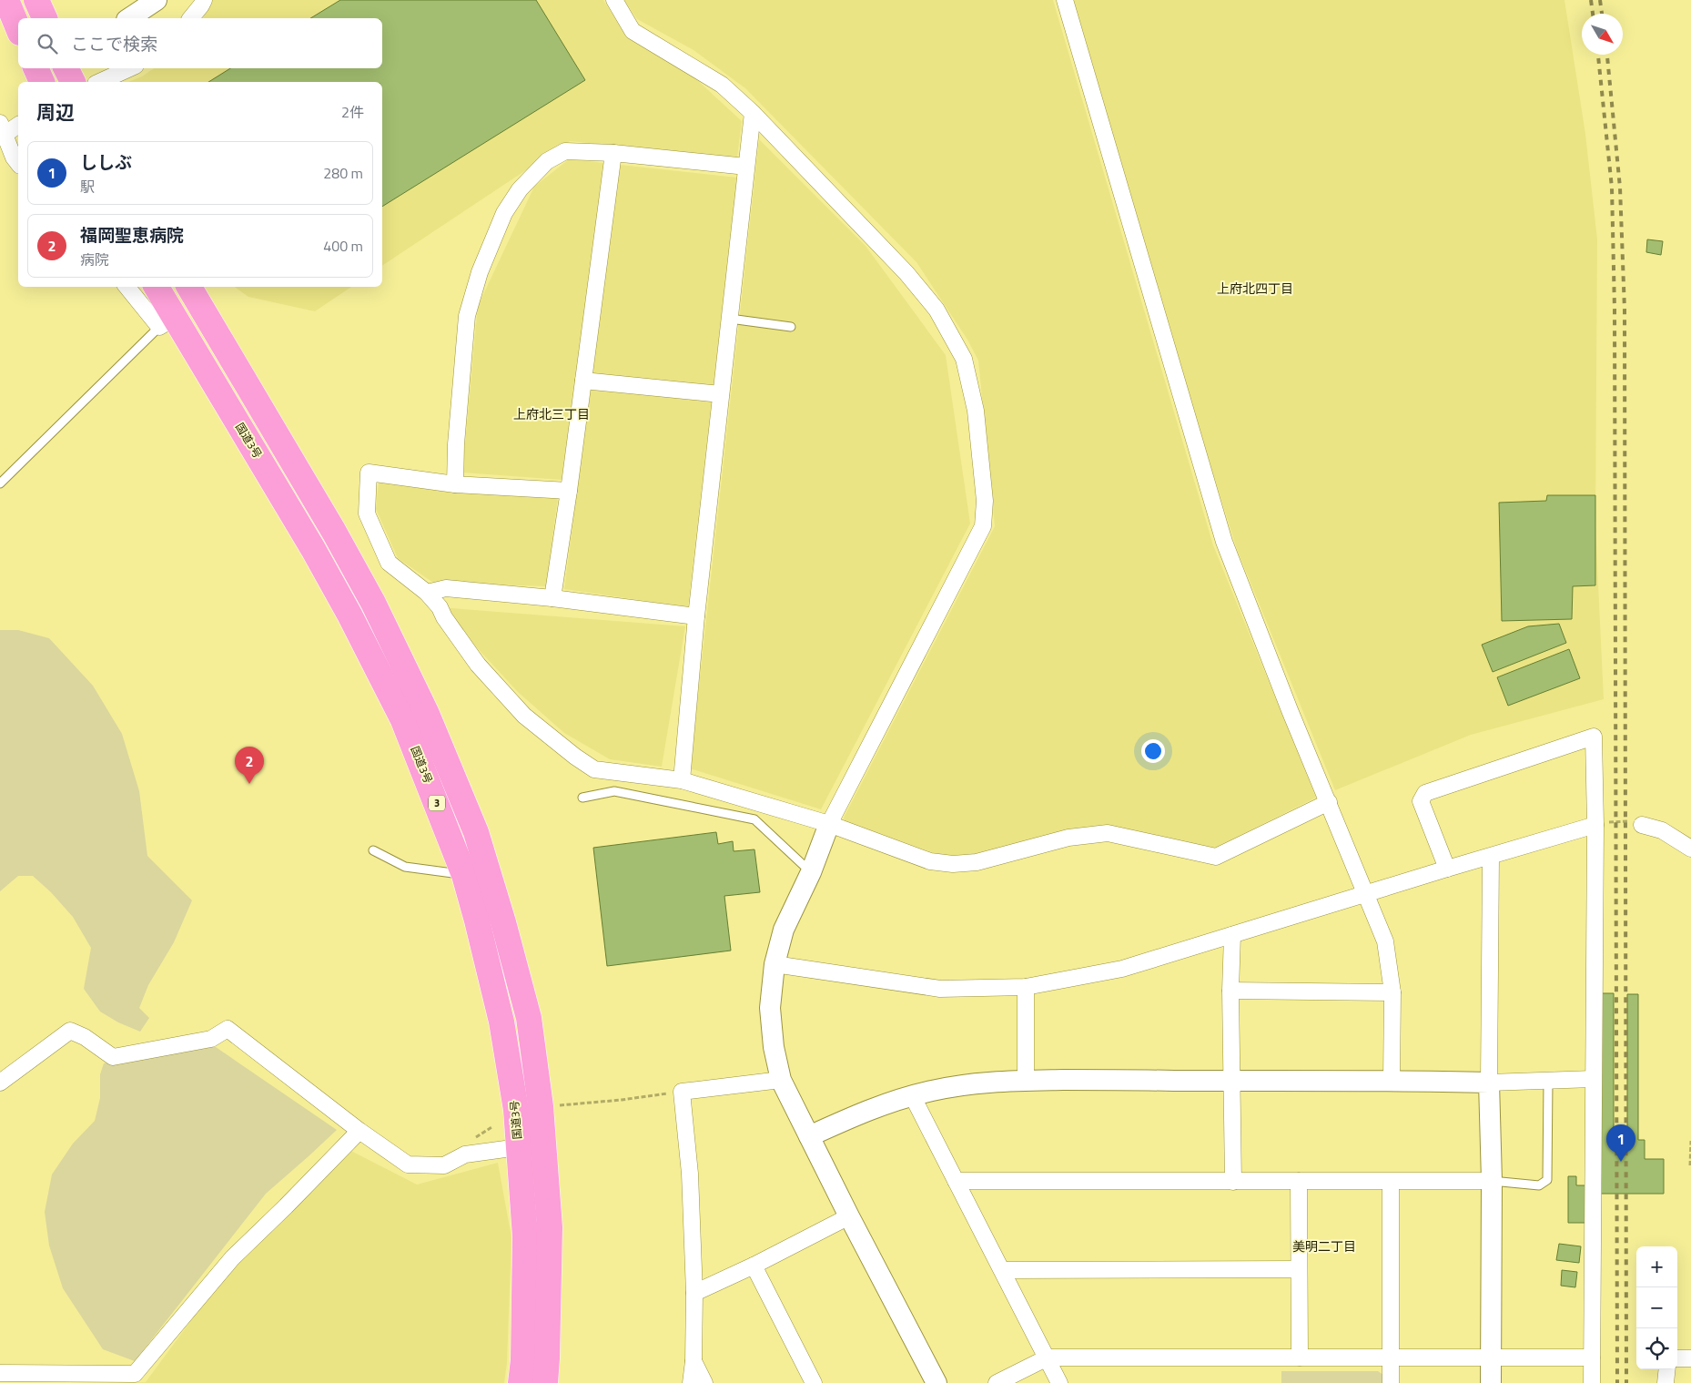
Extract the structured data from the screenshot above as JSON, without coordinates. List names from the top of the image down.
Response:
{
  "streets": {
    "highway": ["国道3号", "3"]
  },
  "districts": ["上府北四丁目", "上府北三丁目", "美明二丁目"],
  "north": "bottom right",
  "page": {
    "search": "ここで検索",
    "heading": ["周辺", "2件"],
    "list": [
      {
        "mark": "1",
        "name": "ししぶ",
        "note": "駅",
        "value": "280 m"
      },
      {
        "mark": "2",
        "name": "福岡聖恵病院",
        "note": "病院",
        "value": "400 m"
      }
    ],
    "pins": ["2", "1"],
    "map_buttons": ["+", "−"]
  }
}
